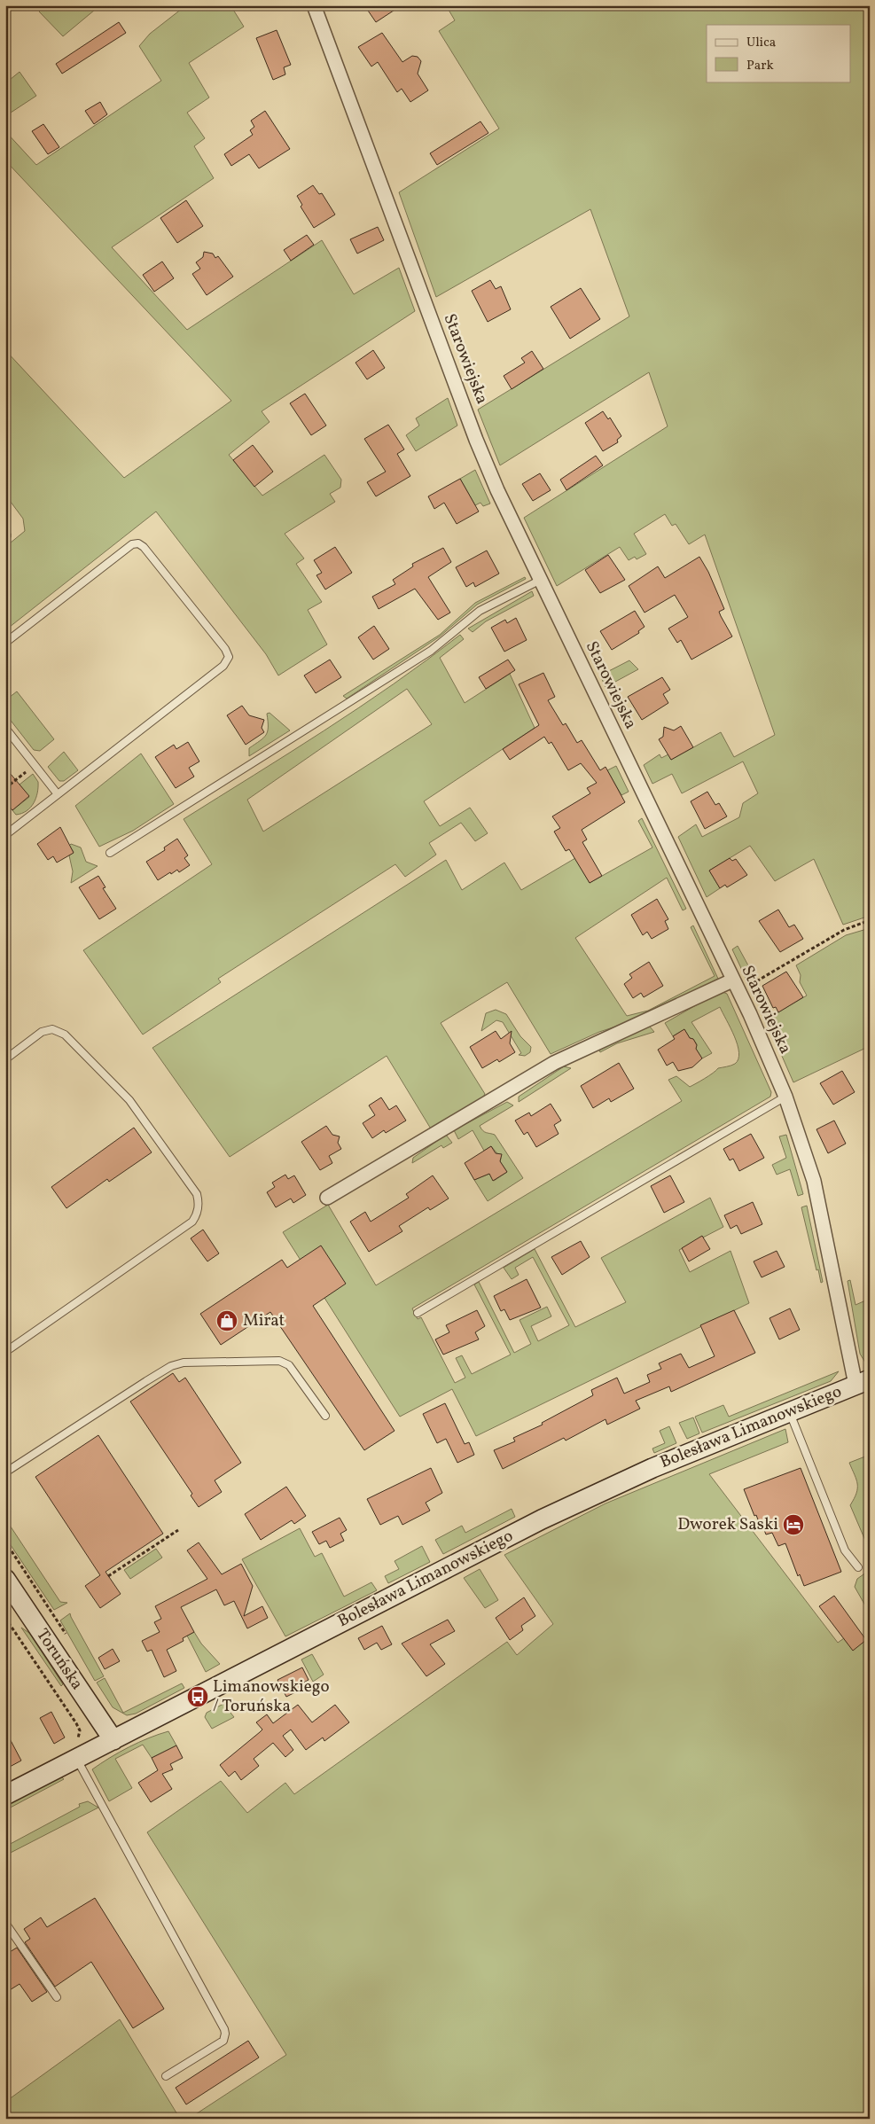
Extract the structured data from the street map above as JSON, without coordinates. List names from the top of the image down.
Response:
{
  "streets": {
    "street": ["Starowiejska", "Bolesława Limanowskiego", "Toruńska"]
  },
  "crossings": [
    ["Starowiejska", "Bolesława Limanowskiego"],
    ["Bolesława Limanowskiego", "Toruńska"]
  ],
  "places": {
    "shop": ["Mirat"],
    "hotel": ["Dworek Saski"],
    "bus stop": ["Limanowskiego / Toruńska"]
  },
  "legend": ["Ulica", "Park"]
}
